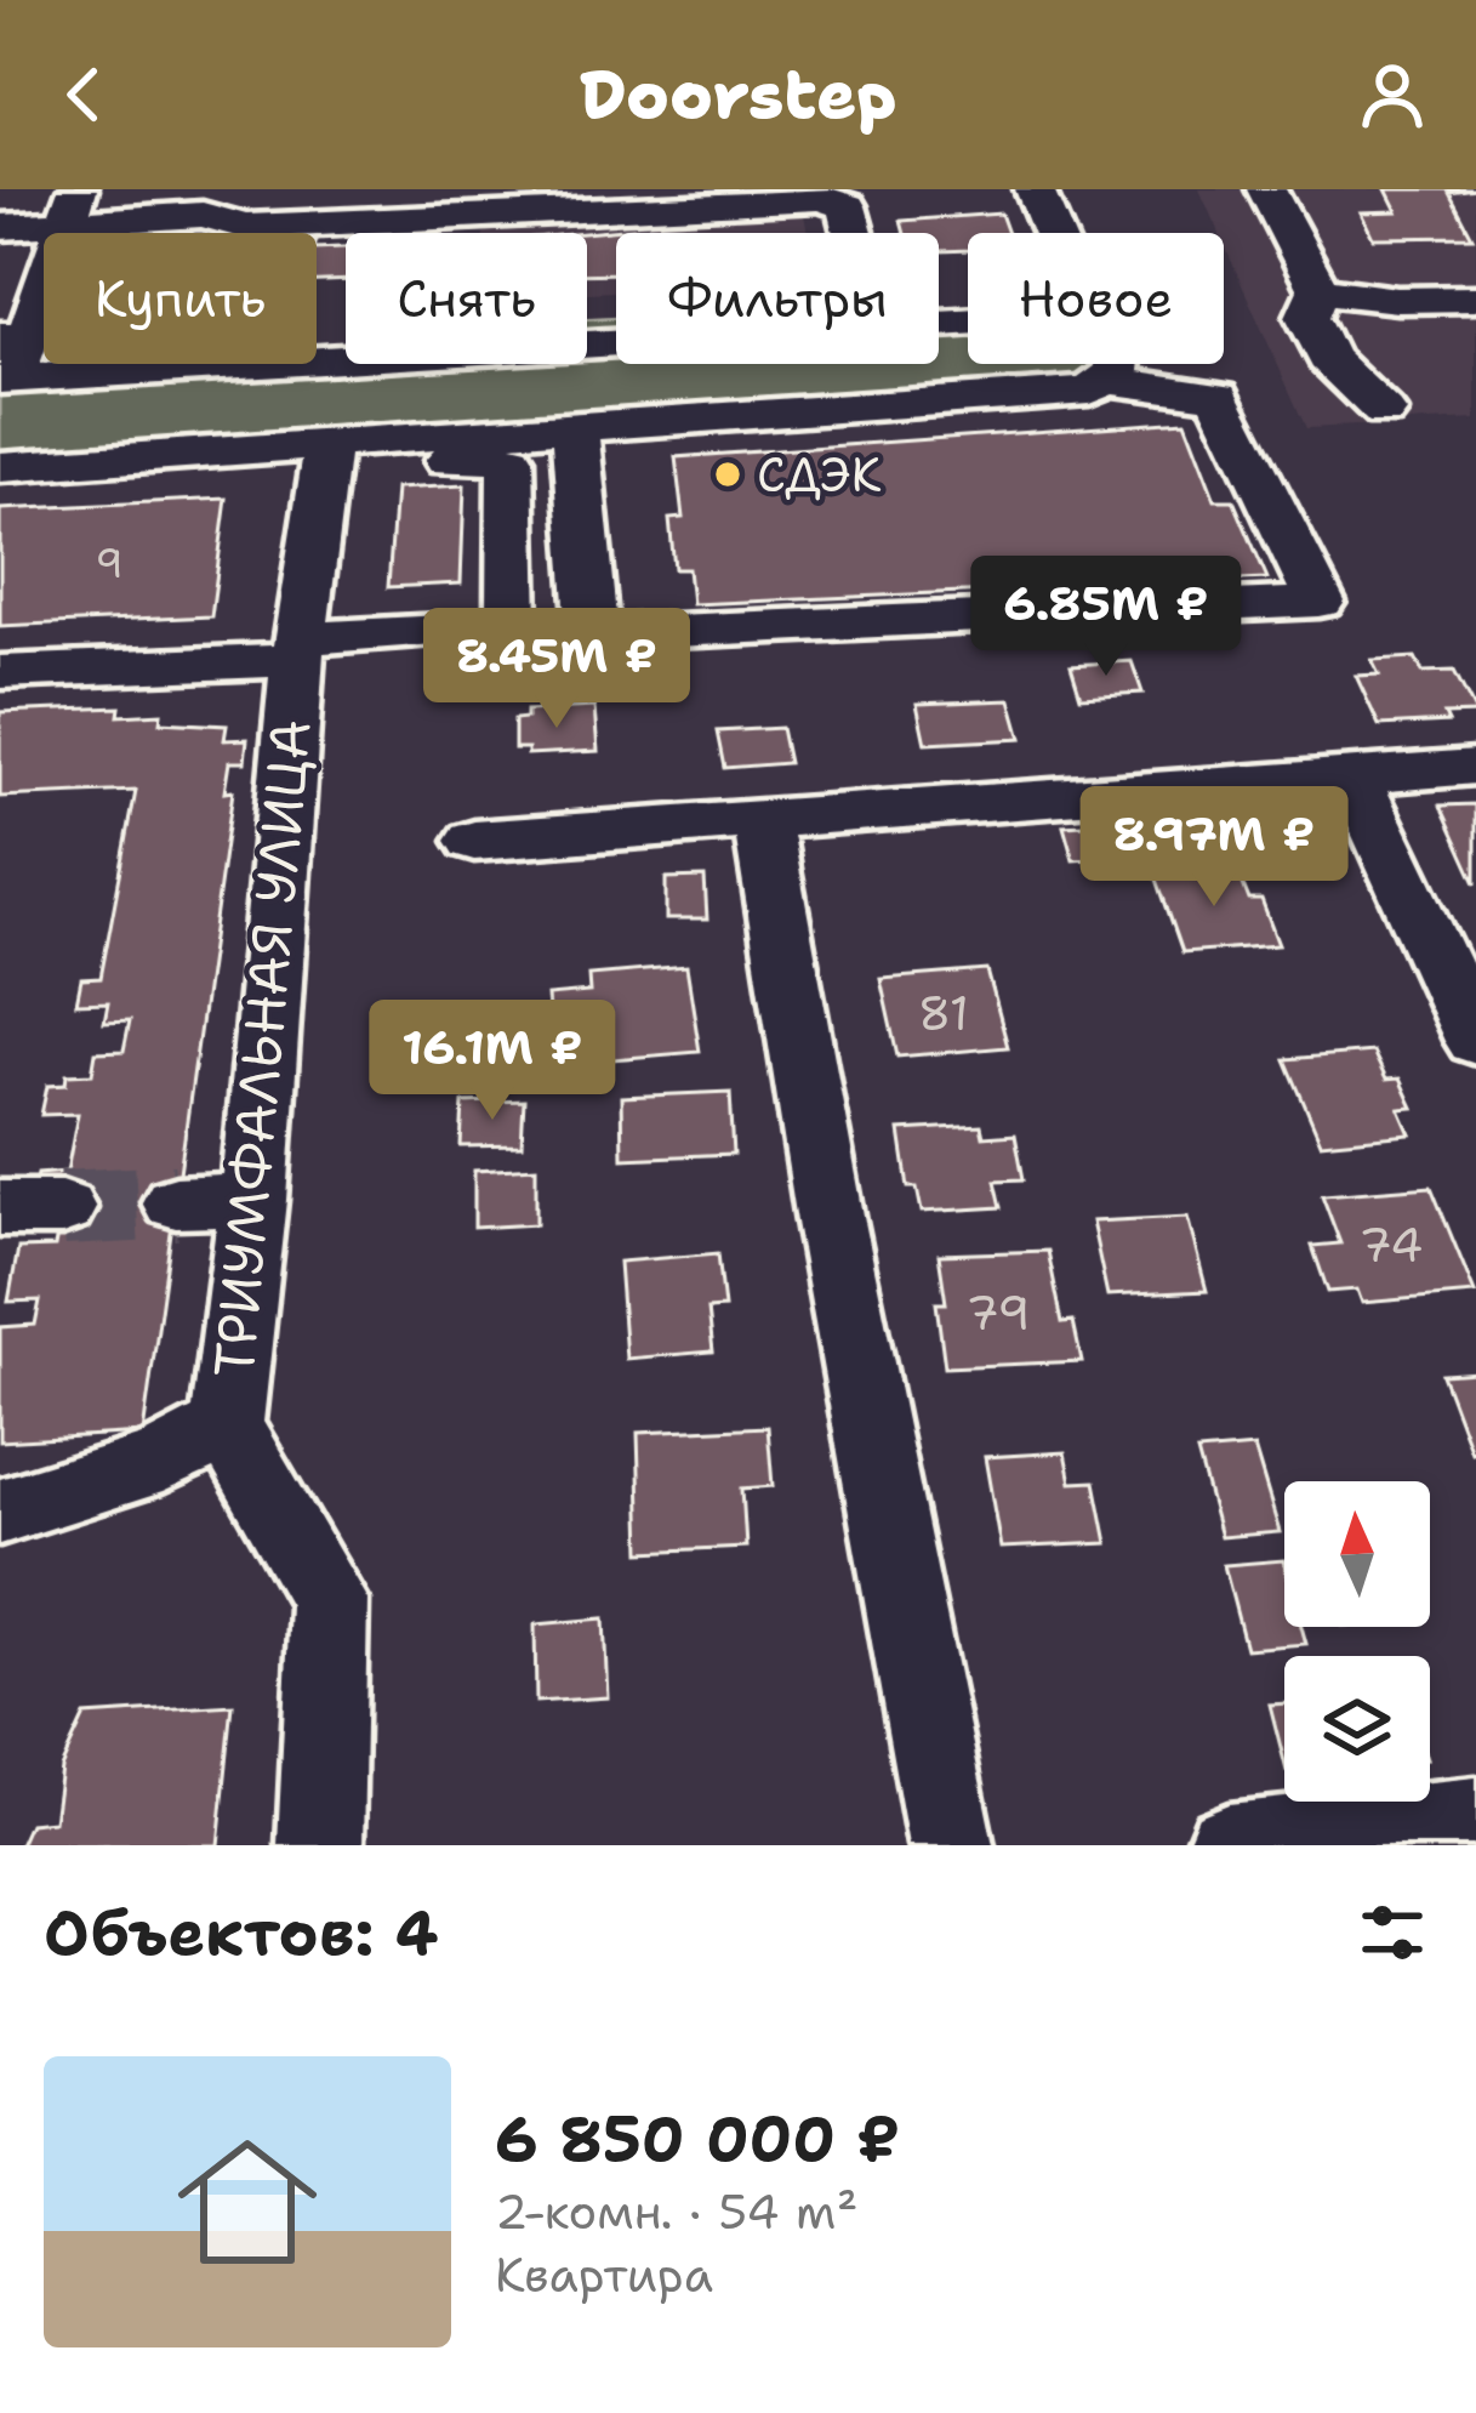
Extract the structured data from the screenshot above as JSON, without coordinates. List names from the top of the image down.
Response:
{
  "streets": {
    "street": ["ТРИУМФАЛЬНАЯ УЛИЦА"]
  },
  "places": ["СДЭК"],
  "house_numbers": [
    "9",
    "81",
    "74",
    "79"
  ],
  "north": "top",
  "page": {
    "header": "Doorstep",
    "chip": [
      "Купить",
      "Снять",
      "Фильтры",
      "Новое"
    ],
    "price": [
      "6.85M ₽",
      "8.45M ₽",
      "8.97M ₽",
      "16.1M ₽"
    ],
    "heading": "Объектов: 4",
    "list": [
      {
        "name": "6 850 000 ₽",
        "note": "2-комн. · 54 m² · Квартира"
      }
    ]
  }
}
